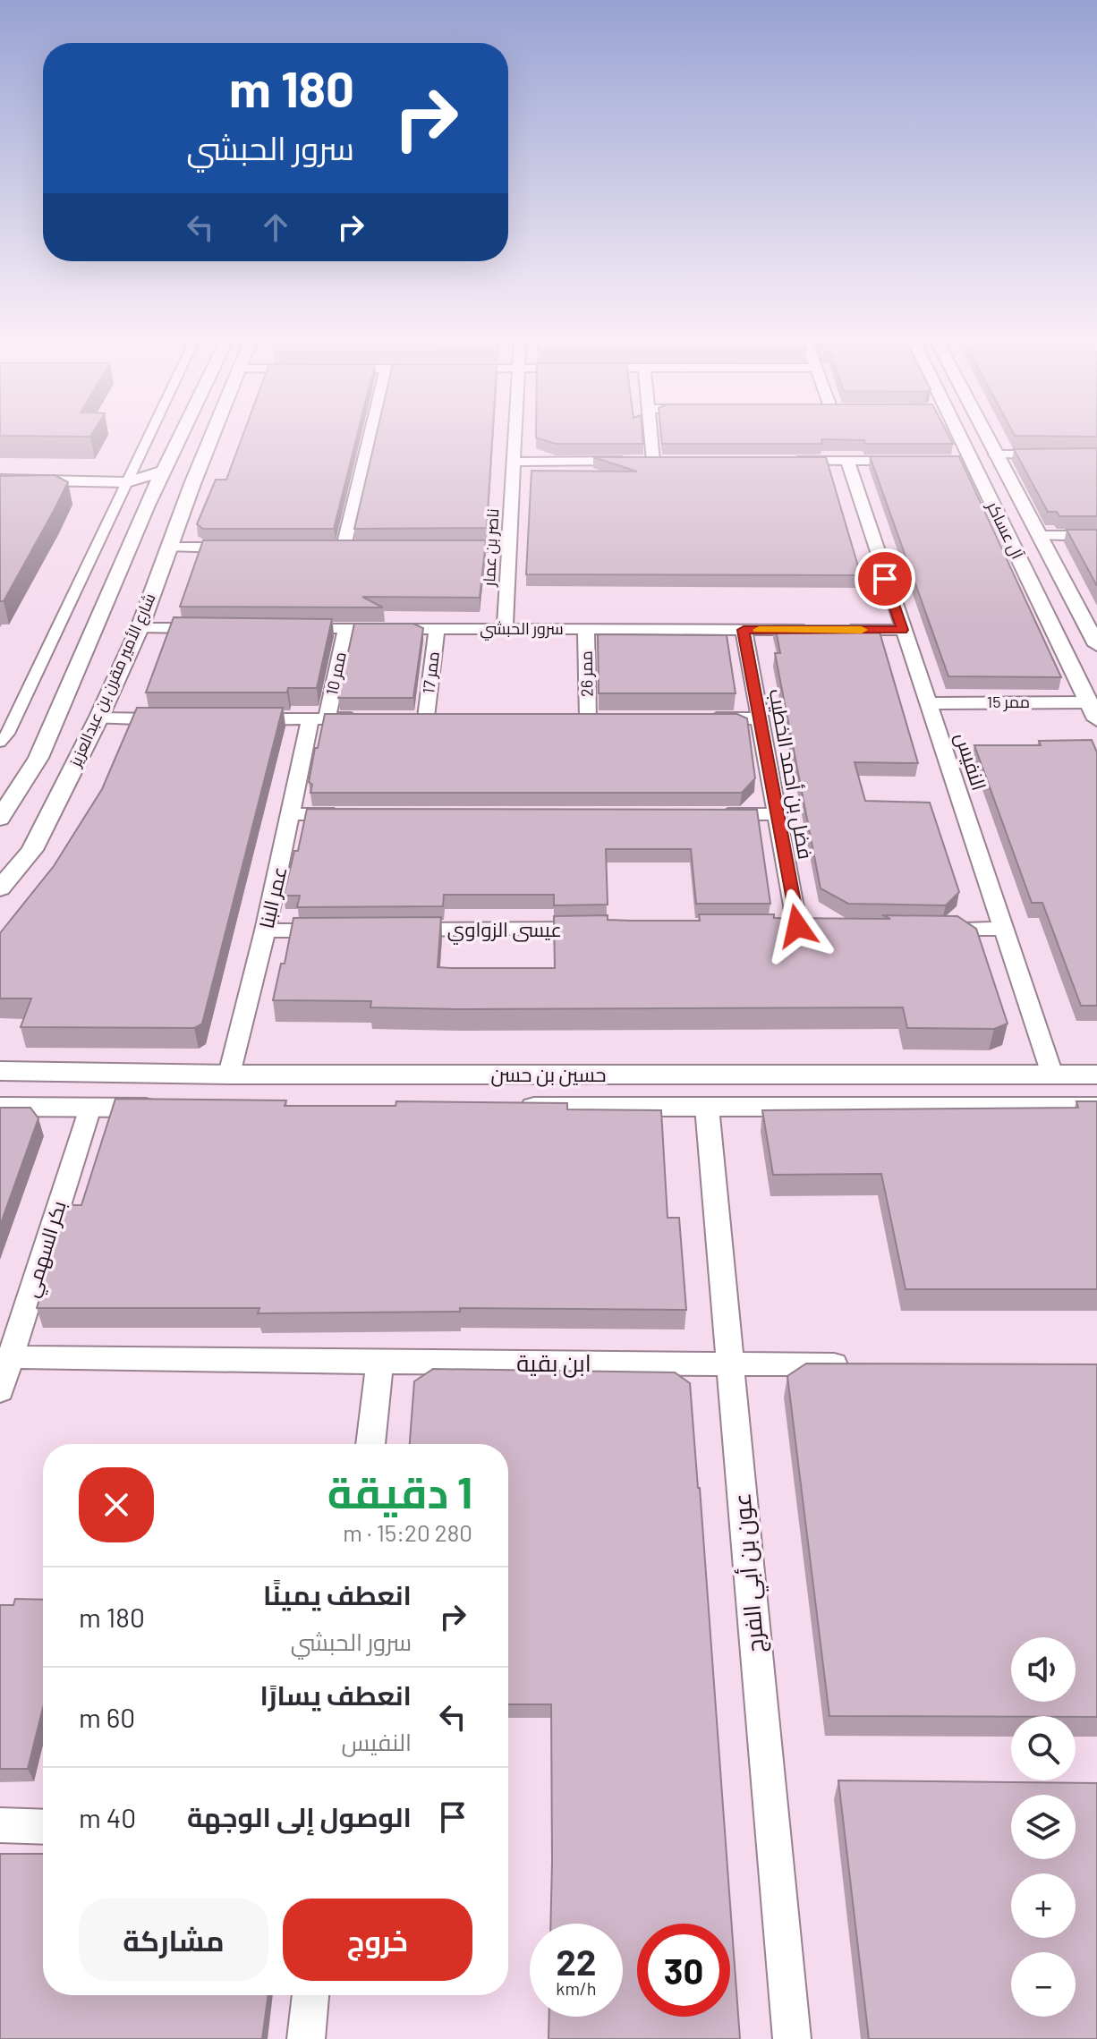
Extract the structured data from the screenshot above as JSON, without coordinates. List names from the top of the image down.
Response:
{
  "streets": {
    "street": [
      "آل عساكر",
      "ناصر بن عمار",
      "سرور الحبشي",
      "ممر 17",
      "ممر 10",
      "ممر 26",
      "شارع الأمير مقرن بن عبدالعزيز",
      "ممر 15",
      "النفيس",
      "فضل بن أحمد الخطيب",
      "عمر البنا",
      "عيسى الزواوي",
      "حسين بن حسن",
      "بكر السهمي",
      "ابن بقية",
      "عون بن أبي الفرج"
    ]
  },
  "crossings": [
    ["آل عساكر", "ممر 15"],
    ["ناصر بن عمار", "سرور الحبشي"],
    ["سرور الحبشي", "ممر 17"],
    ["سرور الحبشي", "ممر 10"],
    ["سرور الحبشي", "ممر 26"],
    ["سرور الحبشي", "النفيس"],
    ["سرور الحبشي", "فضل بن أحمد الخطيب"],
    ["ممر 10", "عمر البنا"],
    ["ممر 15", "النفيس"],
    ["النفيس", "حسين بن حسن"],
    ["عمر البنا", "حسين بن حسن"],
    ["حسين بن حسن", "عون بن أبي الفرج"],
    ["بكر السهمي", "ابن بقية"],
    ["ابن بقية", "عون بن أبي الفرج"]
  ],
  "page": {
    "turn": ["180 m", "سرور الحبشي"],
    "heading": ["1 دقيقة", "280 m · 15:20"],
    "list": [
      {
        "name": "انعطف يمينًا",
        "note": "سرور الحبشي",
        "value": "180 m"
      },
      {
        "name": "انعطف يسارًا",
        "note": "النفيس",
        "value": "60 m"
      },
      {
        "name": "الوصول إلى الوجهة",
        "value": "40 m"
      }
    ],
    "map_buttons": ["+", "−"],
    "buttons": ["خروج", "مشاركة"],
    "speed": "22 km/h",
    "limit": "30"
  }
}
